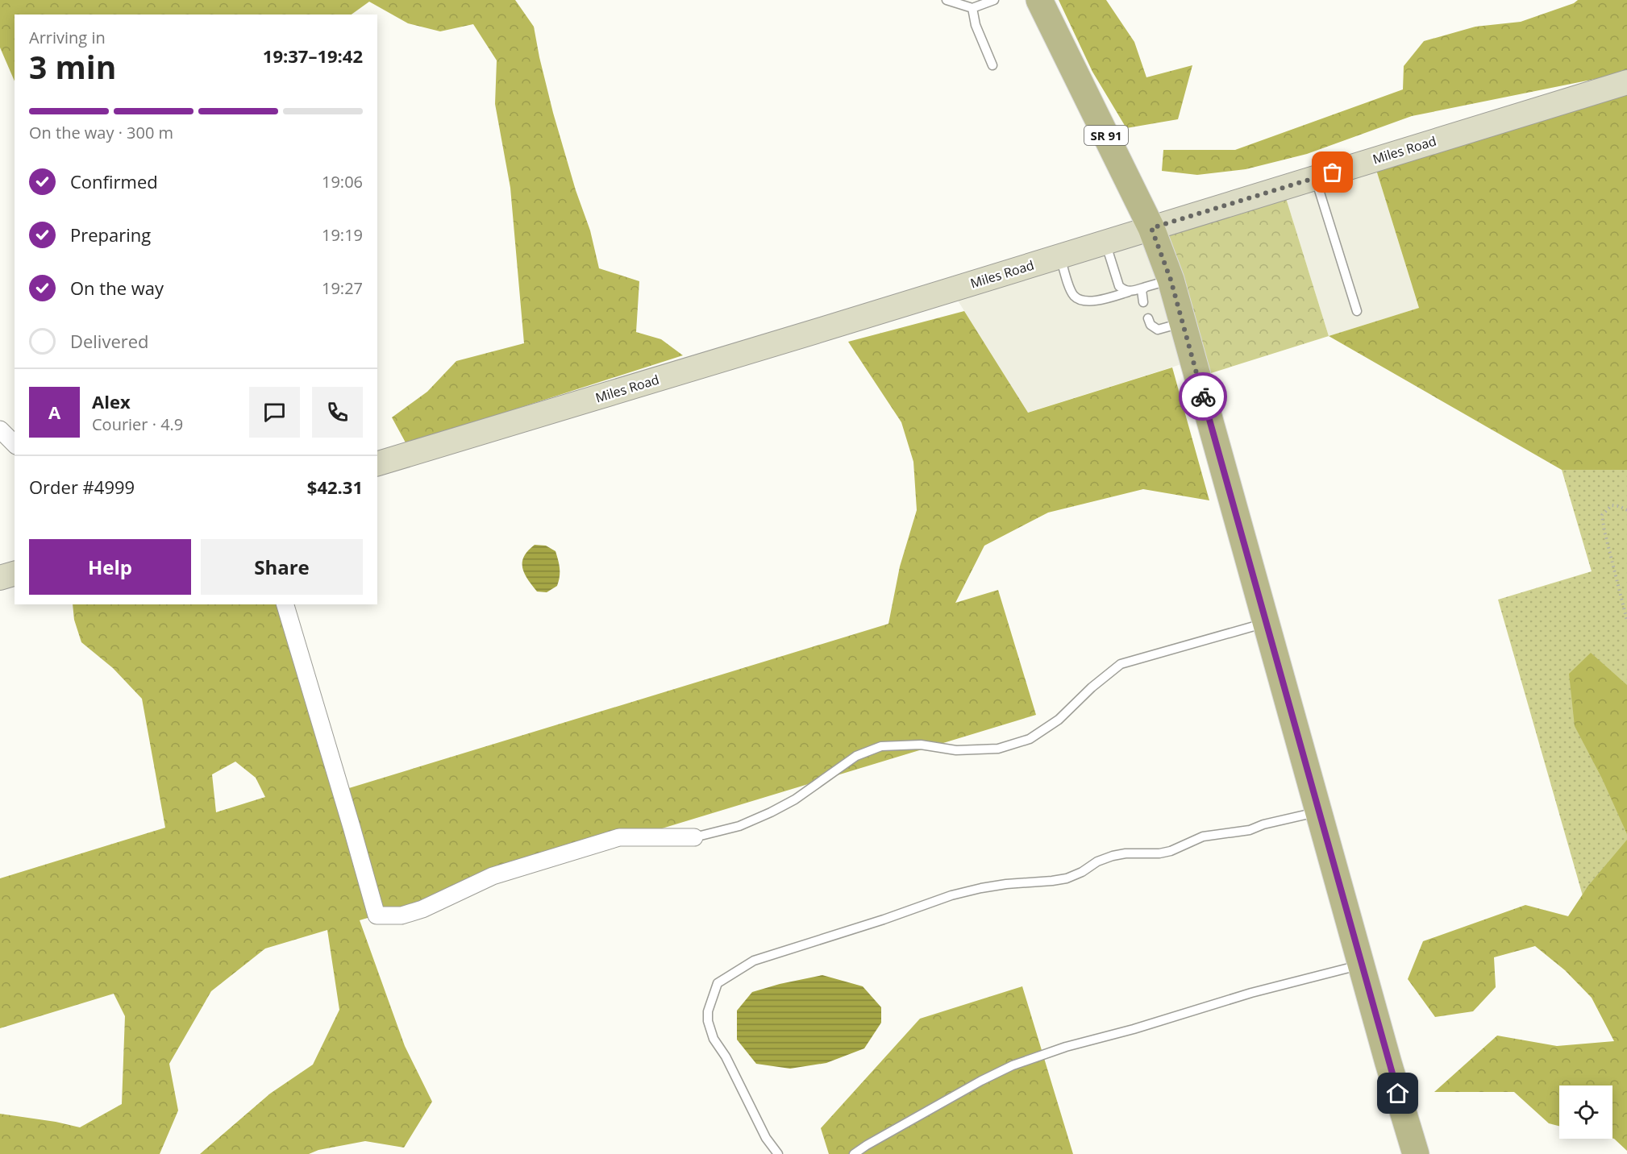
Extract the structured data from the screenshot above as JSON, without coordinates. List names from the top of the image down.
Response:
{
  "streets": {
    "main road": ["SR 91", "Miles Road"]
  },
  "crossings": [
    ["SR 91", "Miles Road"]
  ],
  "page": {
    "heading": ["3 min", "Arriving in", "19:37–19:42"],
    "panel": [
      "Alex",
      "Courier · 4.9",
      "Order #4999",
      "$42.31"
    ],
    "bar": "On the way · 300 m",
    "list": [
      ["Confirmed", "19:06"],
      ["Preparing", "19:19"],
      ["On the way", "19:27"],
      "Delivered"
    ],
    "round": "A",
    "buttons": ["Help", "Share"]
  }
}
